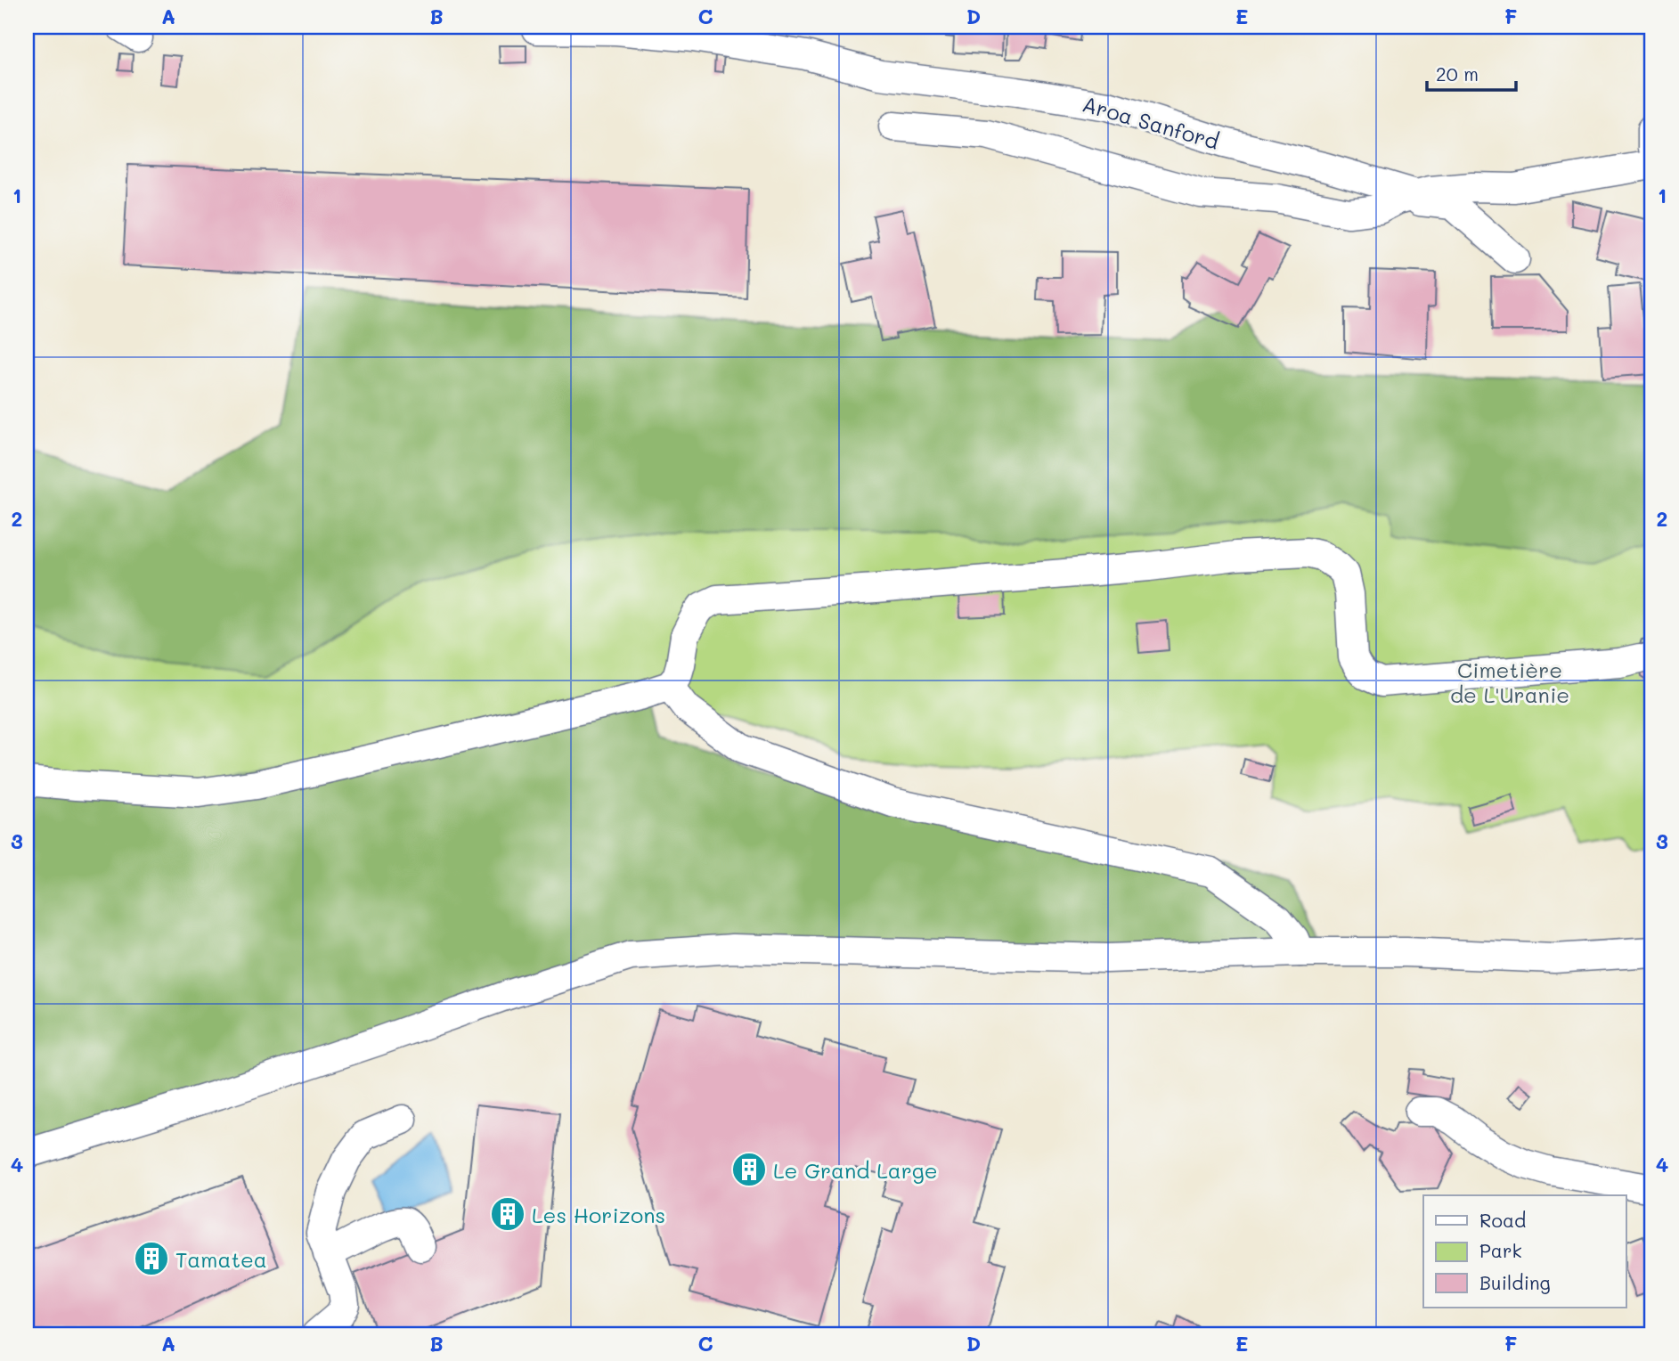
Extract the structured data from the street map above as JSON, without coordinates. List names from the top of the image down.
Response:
{
  "streets": {
    "street": ["Aroa Sanford"]
  },
  "parks": ["Cimetière de L'Uranie"],
  "places": {
    "building": ["Le Grand Large", "Les Horizons", "Tamatea"]
  },
  "legend": ["Road", "Park", "Building"],
  "scale_bar": "20 m",
  "grid": {
    "columns": [
      "A",
      "B",
      "C",
      "D",
      "E",
      "F"
    ],
    "rows": [
      "1",
      "2",
      "3",
      "4"
    ]
  }
}
